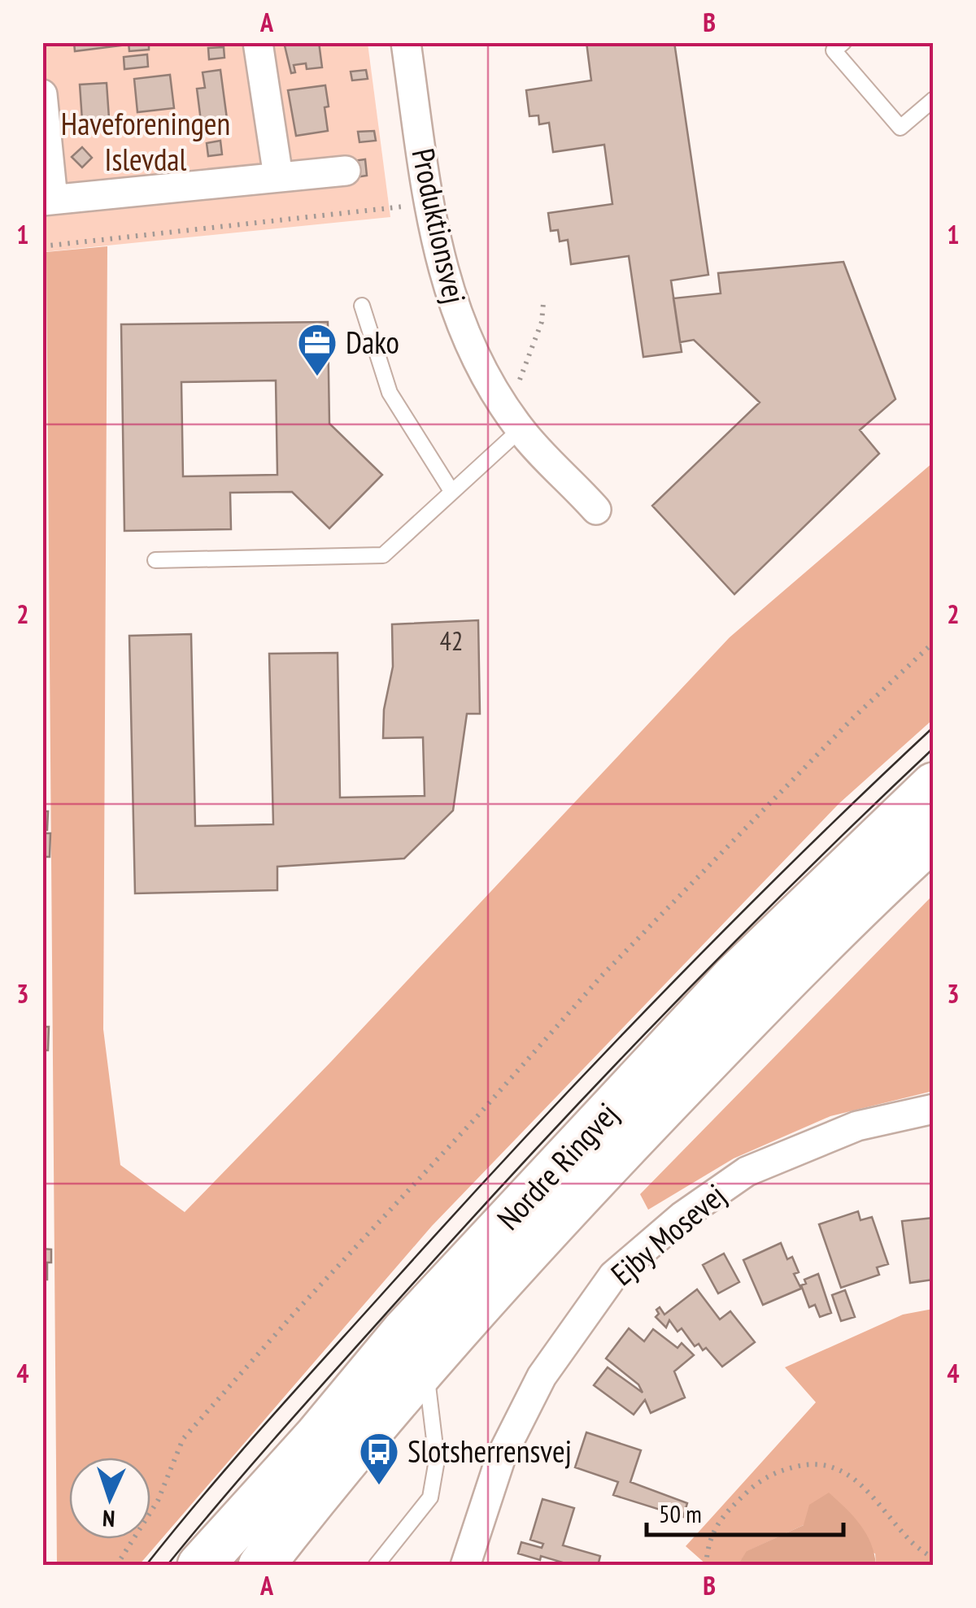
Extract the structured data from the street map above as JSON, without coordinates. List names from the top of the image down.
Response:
{
  "streets": {
    "main road": ["Nordre Ringvej"],
    "street": ["Produktionsvej", "Ejby Mosevej"]
  },
  "parks": ["Haveforeningen Islevdal"],
  "places": {
    "office": ["Dako"],
    "bus stop": ["Slotsherrensvej"]
  },
  "house_numbers": ["42"],
  "scale_bar": "50 m",
  "north": "bottom",
  "grid": {
    "columns": ["A", "B"],
    "rows": [
      "1",
      "2",
      "3",
      "4"
    ]
  }
}
